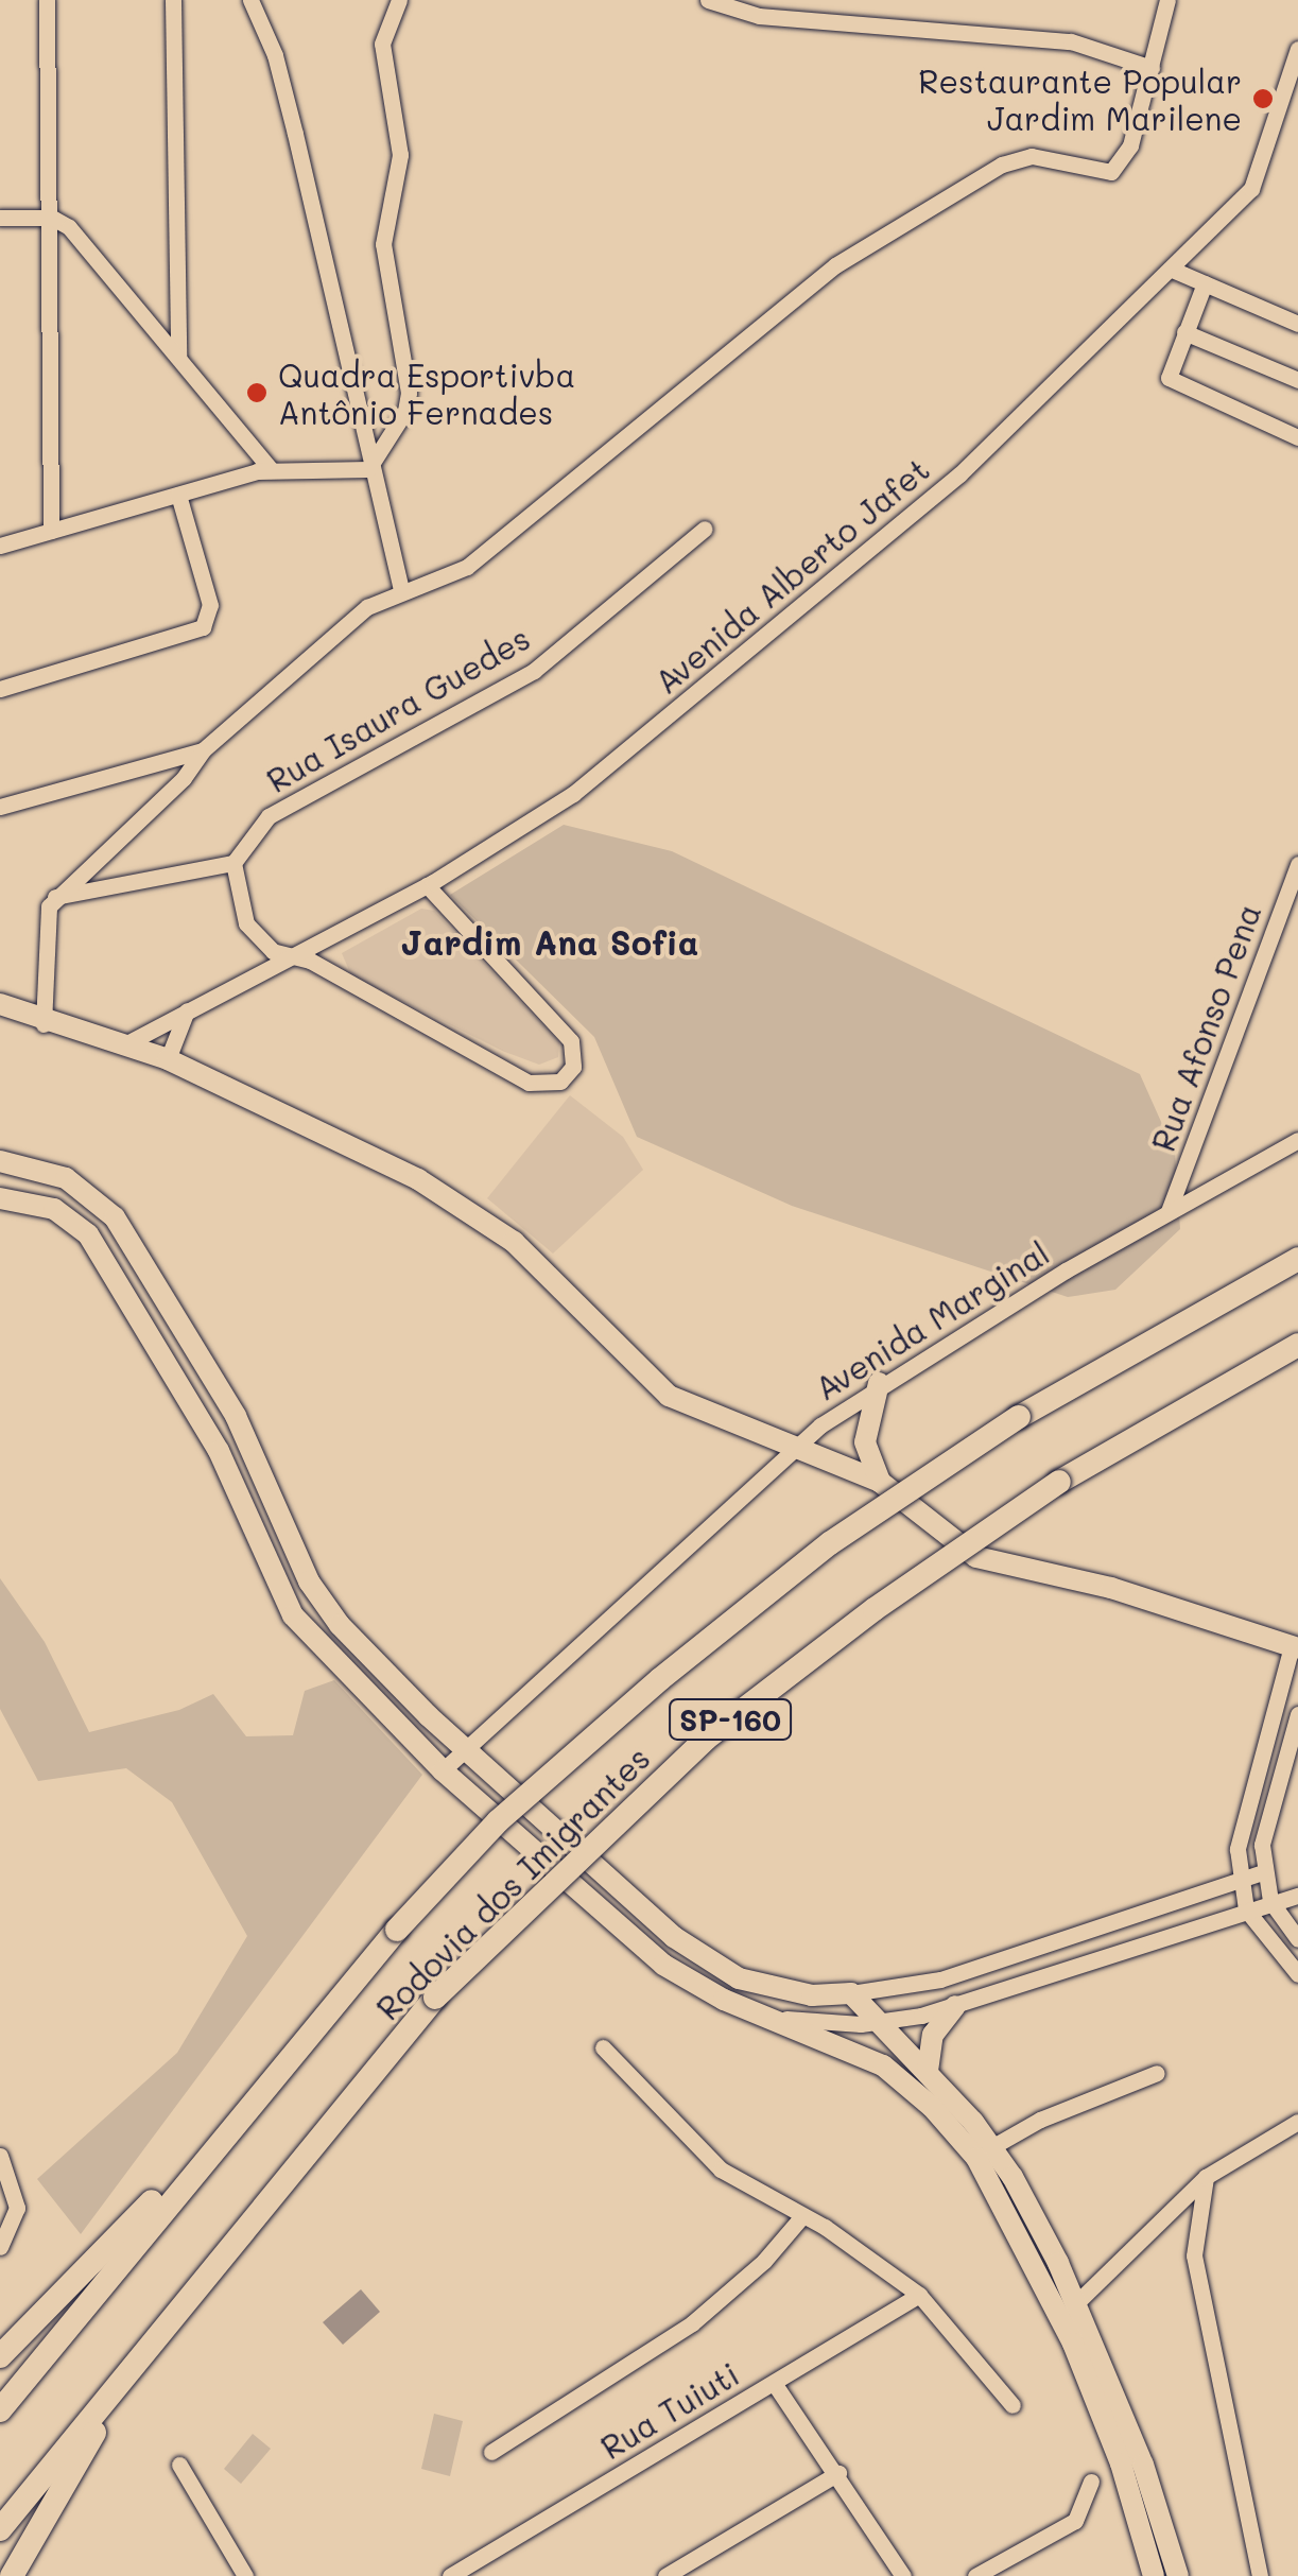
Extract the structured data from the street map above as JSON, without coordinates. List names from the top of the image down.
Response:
{
  "streets": {
    "highway": ["SP-160", "Rodovia dos Imigrantes"],
    "street": [
      "Avenida Alberto Jafet",
      "Rua Isaura Guedes",
      "Rua Afonso Pena",
      "Avenida Marginal",
      "Rua Tuiuti"
    ]
  },
  "crossings": [
    ["Rua Afonso Pena", "Avenida Marginal"]
  ],
  "districts": ["Jardim Ana Sofia"],
  "places": ["Restaurante Popular Jardim Marilene", "Quadra Esportivba Antônio Fernades"]
}
